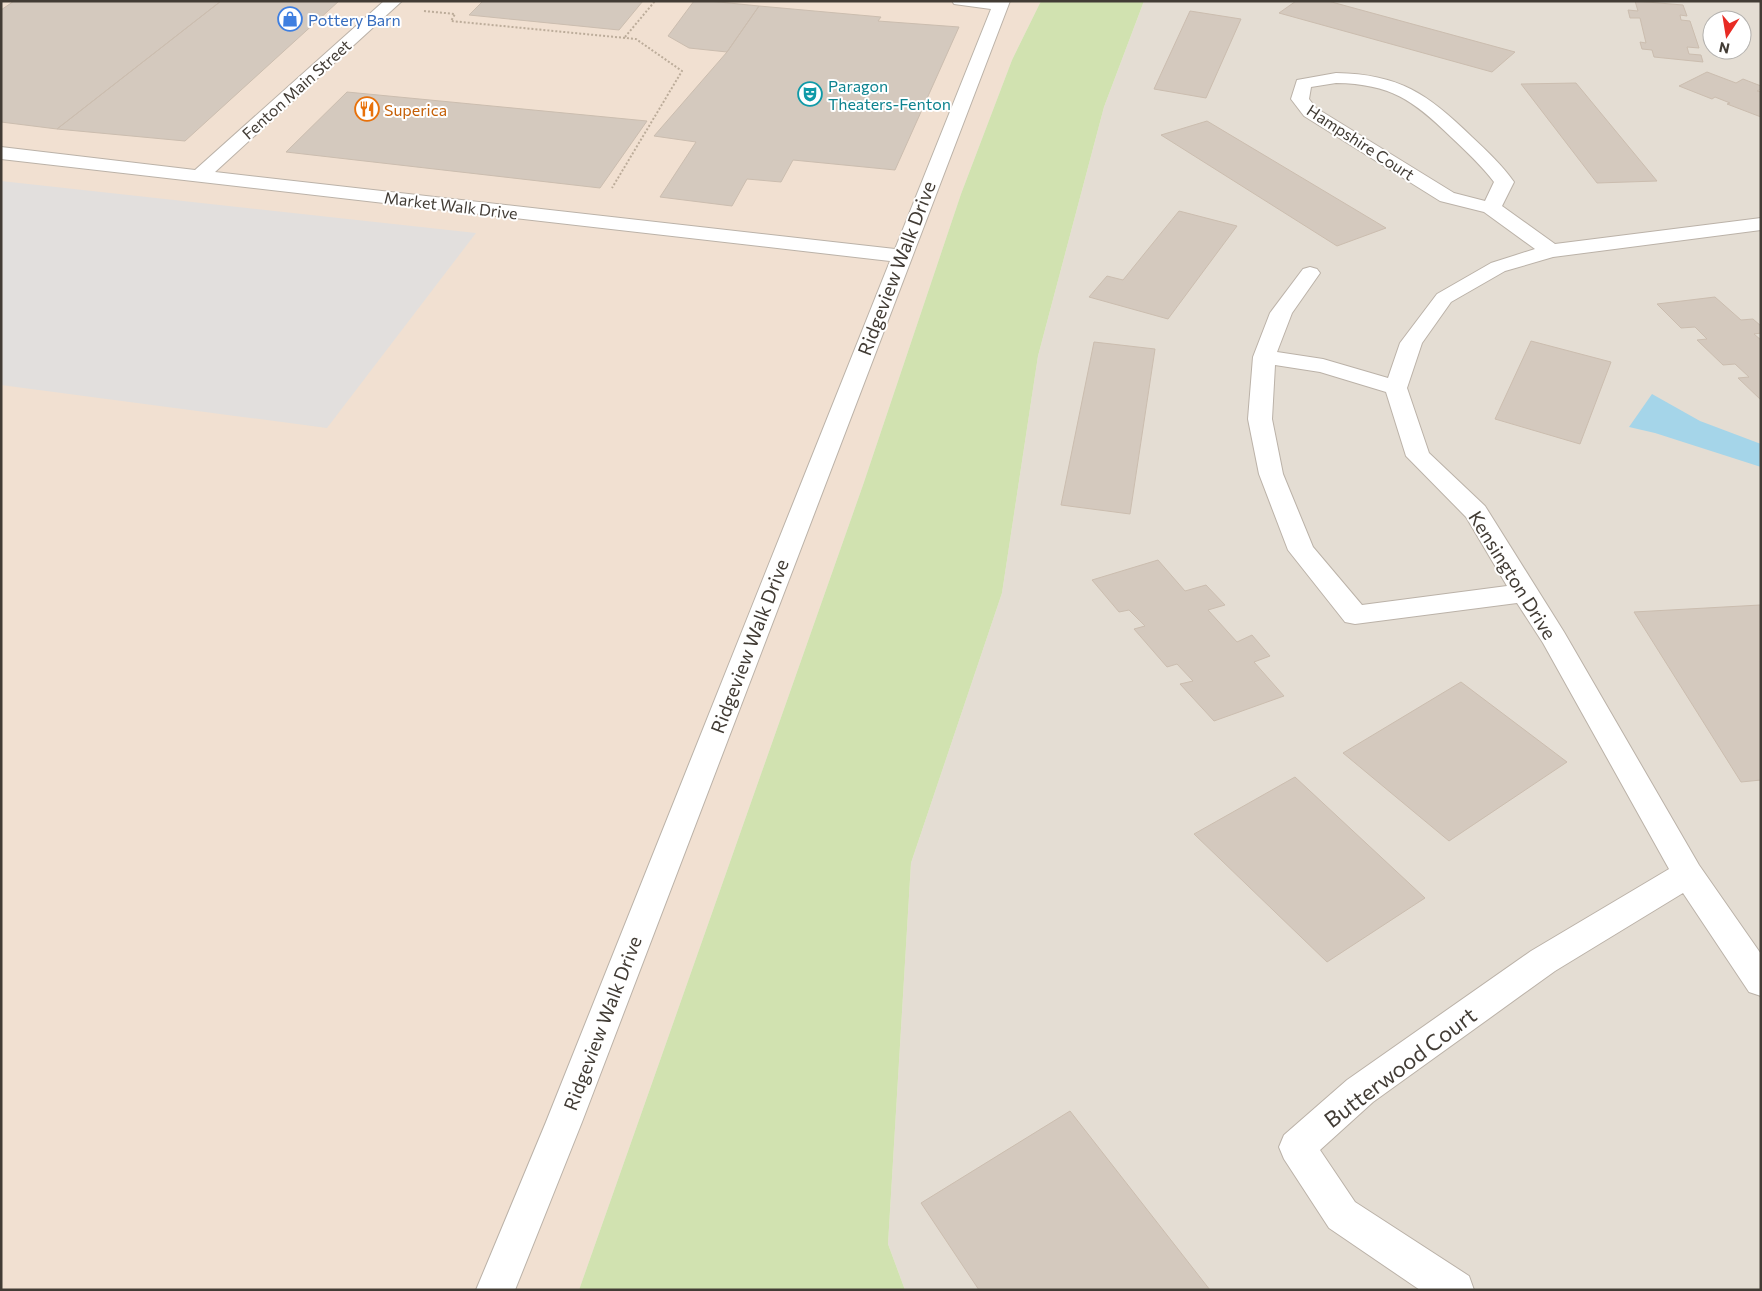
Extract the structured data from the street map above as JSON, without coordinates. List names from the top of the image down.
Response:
{
  "streets": {
    "street": [
      "Fenton Main Street",
      "Hampshire Court",
      "Market Walk Drive",
      "Ridgeview Walk Drive",
      "Kensington Drive",
      "Butterwood Court"
    ]
  },
  "crossings": [
    ["Fenton Main Street", "Market Walk Drive"],
    ["Market Walk Drive", "Ridgeview Walk Drive"],
    ["Kensington Drive", "Butterwood Court"]
  ],
  "places": {
    "shop": ["Pottery Barn"],
    "theatre": ["Paragon Theaters-Fenton"],
    "restaurant": ["Superica"]
  },
  "north": "bottom"
}
